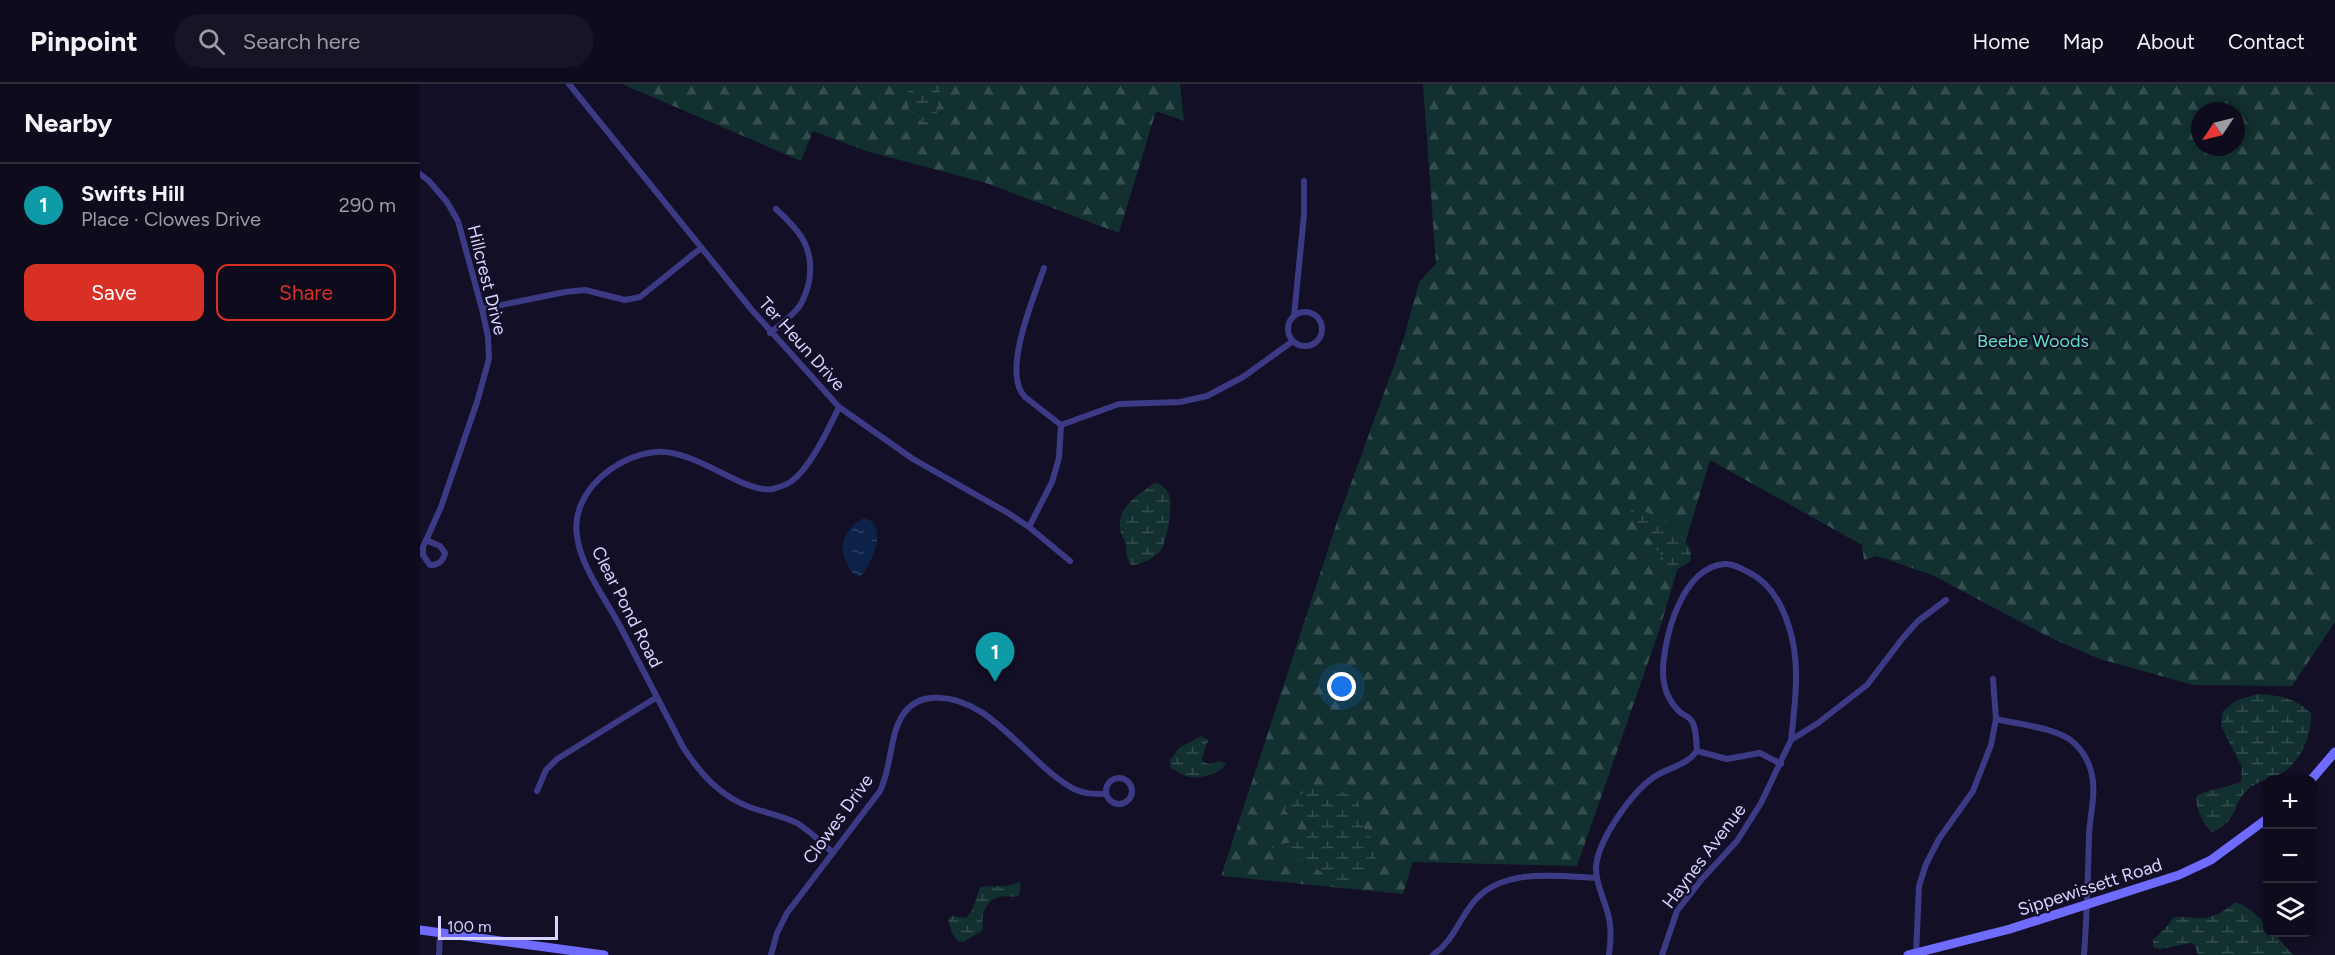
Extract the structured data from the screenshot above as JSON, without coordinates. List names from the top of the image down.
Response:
{
  "streets": {
    "main road": ["Sippewissett Road"],
    "street": [
      "Hillcrest Drive",
      "Ter Heun Drive",
      "Clear Pond Road",
      "Clowes Drive",
      "Haynes Avenue"
    ]
  },
  "crossings": [
    ["Ter Heun Drive", "Clear Pond Road"],
    ["Clear Pond Road", "Clowes Drive"]
  ],
  "parks": ["Beebe Woods"],
  "scale_bar": "100 m",
  "north": "bottom left",
  "page": {
    "header": "Pinpoint",
    "search": "Search here",
    "nav": [
      "Home",
      "Map",
      "About",
      "Contact"
    ],
    "heading": "Nearby",
    "list": [
      {
        "mark": "1",
        "name": "Swifts Hill",
        "note": "Place · Clowes Drive",
        "value": "290 m"
      }
    ],
    "buttons": ["Save", "Share"],
    "pins": "1",
    "map_buttons": ["+", "−"],
    "scale": "100 m"
  }
}
